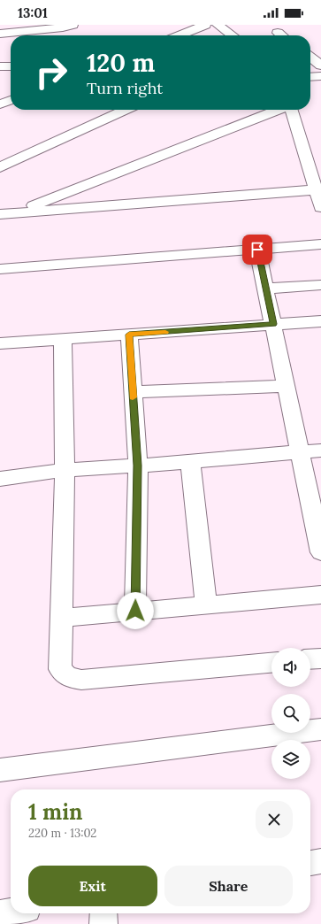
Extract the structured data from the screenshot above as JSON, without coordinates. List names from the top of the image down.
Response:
{
  "page": {
    "status": "13:01",
    "turn": ["120 m", "Turn right"],
    "heading": ["1 min", "220 m · 13:02"],
    "buttons": ["Exit", "Share"]
  }
}
